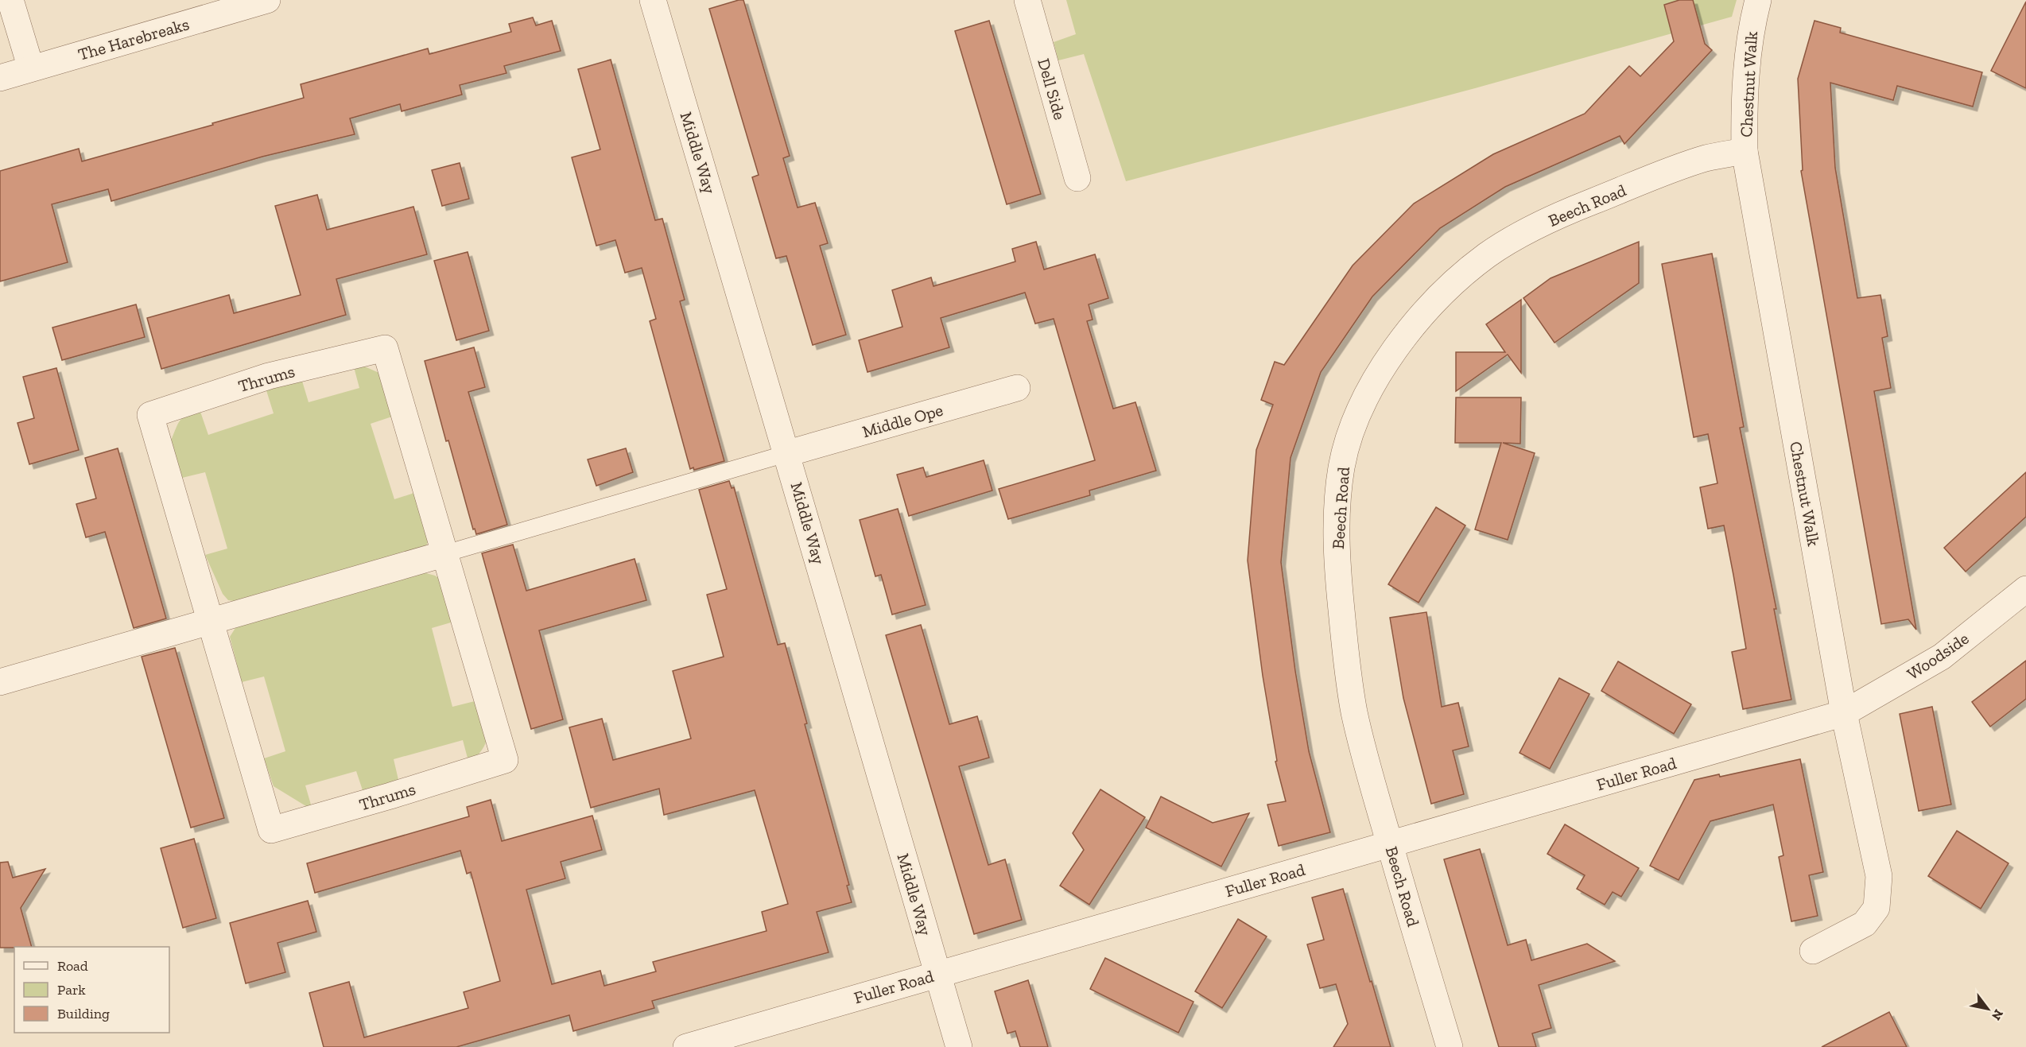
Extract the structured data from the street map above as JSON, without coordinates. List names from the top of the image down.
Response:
{
  "streets": {
    "street": [
      "The Harebreaks",
      "Chestnut Walk",
      "Dell Side",
      "Middle Way",
      "Beech Road",
      "Thrums",
      "Middle Ope",
      "Woodside",
      "Fuller Road"
    ]
  },
  "crossings": [
    ["Chestnut Walk", "Beech Road"],
    ["Chestnut Walk", "Woodside"],
    ["Chestnut Walk", "Fuller Road"],
    ["Middle Way", "Middle Ope"],
    ["Middle Way", "Fuller Road"],
    ["Beech Road", "Fuller Road"],
    ["Woodside", "Fuller Road"]
  ],
  "legend": ["Road", "Park", "Building"],
  "north": "bottom right"
}
